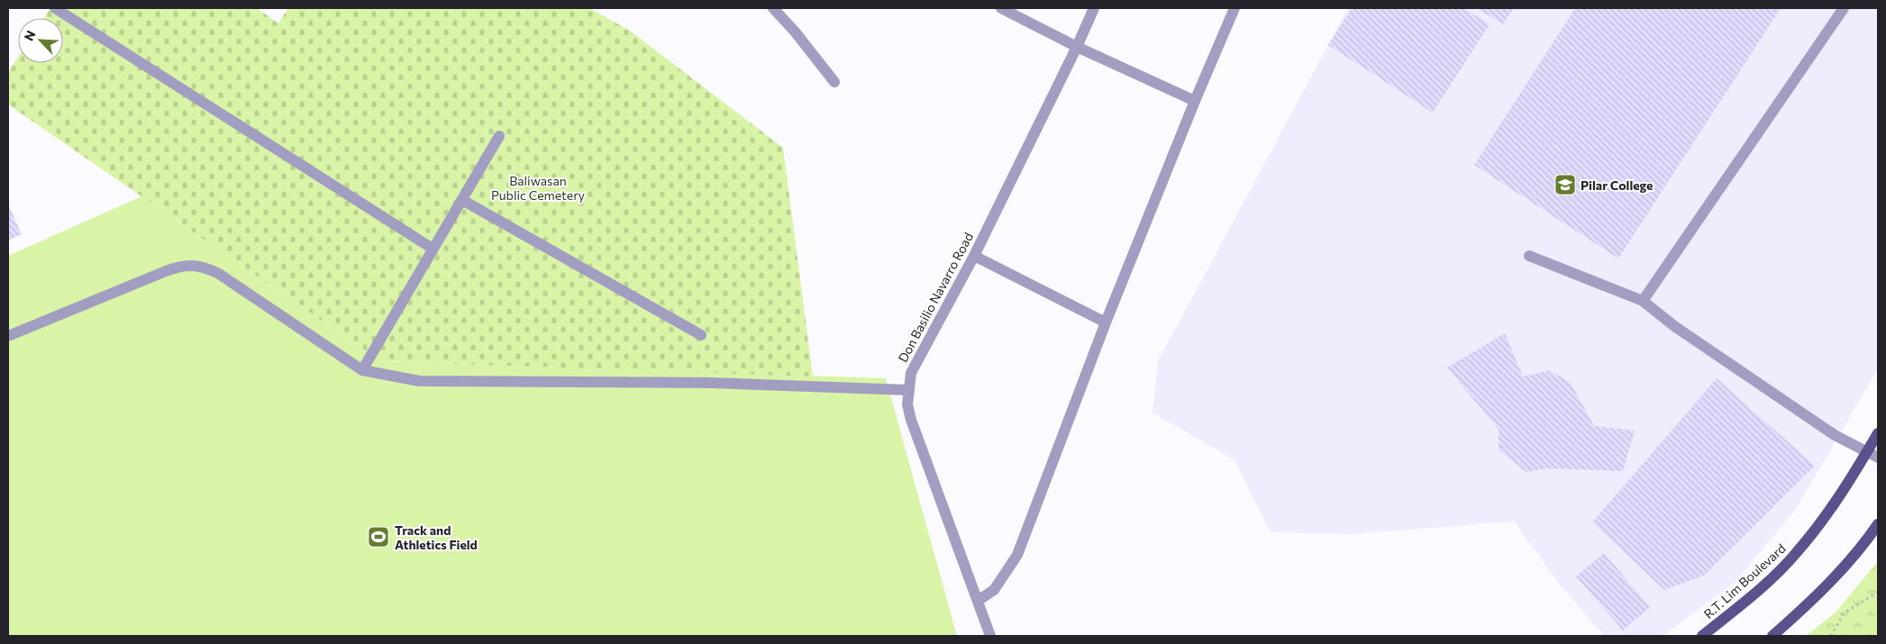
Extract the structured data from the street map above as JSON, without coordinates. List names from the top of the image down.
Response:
{
  "streets": {
    "main road": ["R.T. Lim Boulevard"],
    "street": ["Don Basilio Navarro Road"]
  },
  "parks": ["Baliwasan Public Cemetery"],
  "places": {
    "school or university": ["Pilar College"],
    "sports": ["Track and Athletics Field"]
  },
  "north": "top left"
}
